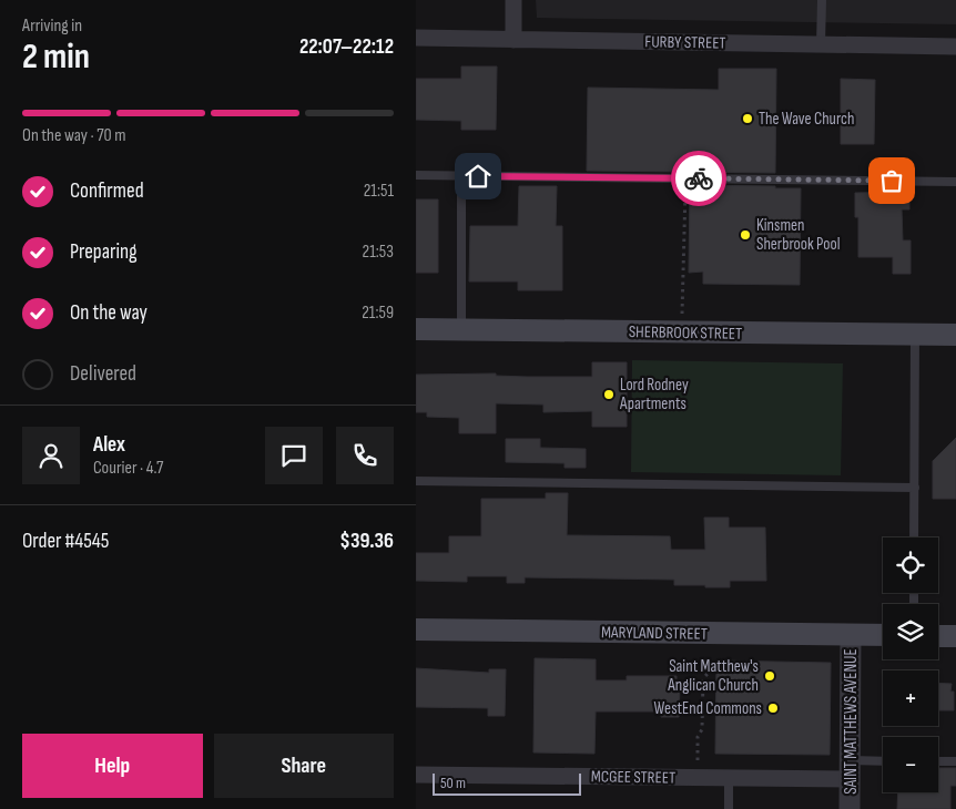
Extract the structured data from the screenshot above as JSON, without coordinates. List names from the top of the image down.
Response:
{
  "streets": {
    "main road": ["SHERBROOK STREET", "MARYLAND STREET"],
    "street": ["FURBY STREET", "SAINT MATTHEWS AVENUE", "MCGEE STREET"]
  },
  "crossings": [
    ["MARYLAND STREET", "SAINT MATTHEWS AVENUE"],
    ["SAINT MATTHEWS AVENUE", "MCGEE STREET"]
  ],
  "places": [
    "The Wave Church",
    "Kinsmen Sherbrook Pool",
    "Lord Rodney Apartments",
    "Saint Matthew's Anglican Church",
    "WestEnd Commons"
  ],
  "scale_bar": "50 m",
  "page": {
    "heading": ["2 min", "Arriving in", "22:07–22:12"],
    "panel": [
      "Alex",
      "Courier · 4.7",
      "Order #4545",
      "$39.36"
    ],
    "bar": "On the way · 70 m",
    "list": [
      ["Confirmed", "21:51"],
      ["Preparing", "21:53"],
      ["On the way", "21:59"],
      "Delivered"
    ],
    "map_buttons": ["+", "−"],
    "buttons": ["Help", "Share"],
    "scale": "50 m"
  }
}
